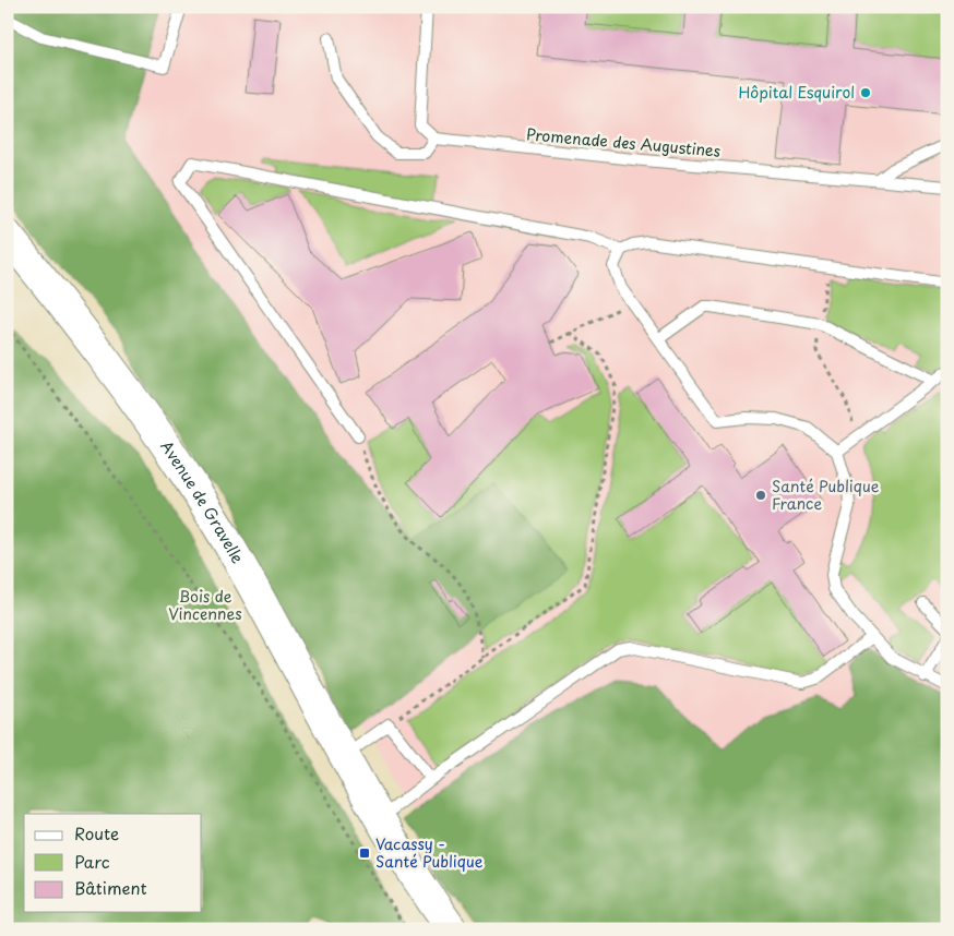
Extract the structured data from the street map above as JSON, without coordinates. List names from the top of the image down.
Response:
{
  "streets": {
    "street": ["Avenue de Gravelle"],
    "lane": ["Promenade des Augustines"]
  },
  "parks": ["Bois de Vincennes"],
  "places": {
    "other": ["Hôpital Esquirol", "Santé Publique France"],
    "transit": ["Vacassy - Santé Publique"]
  },
  "legend": ["Route", "Parc", "Bâtiment"]
}
